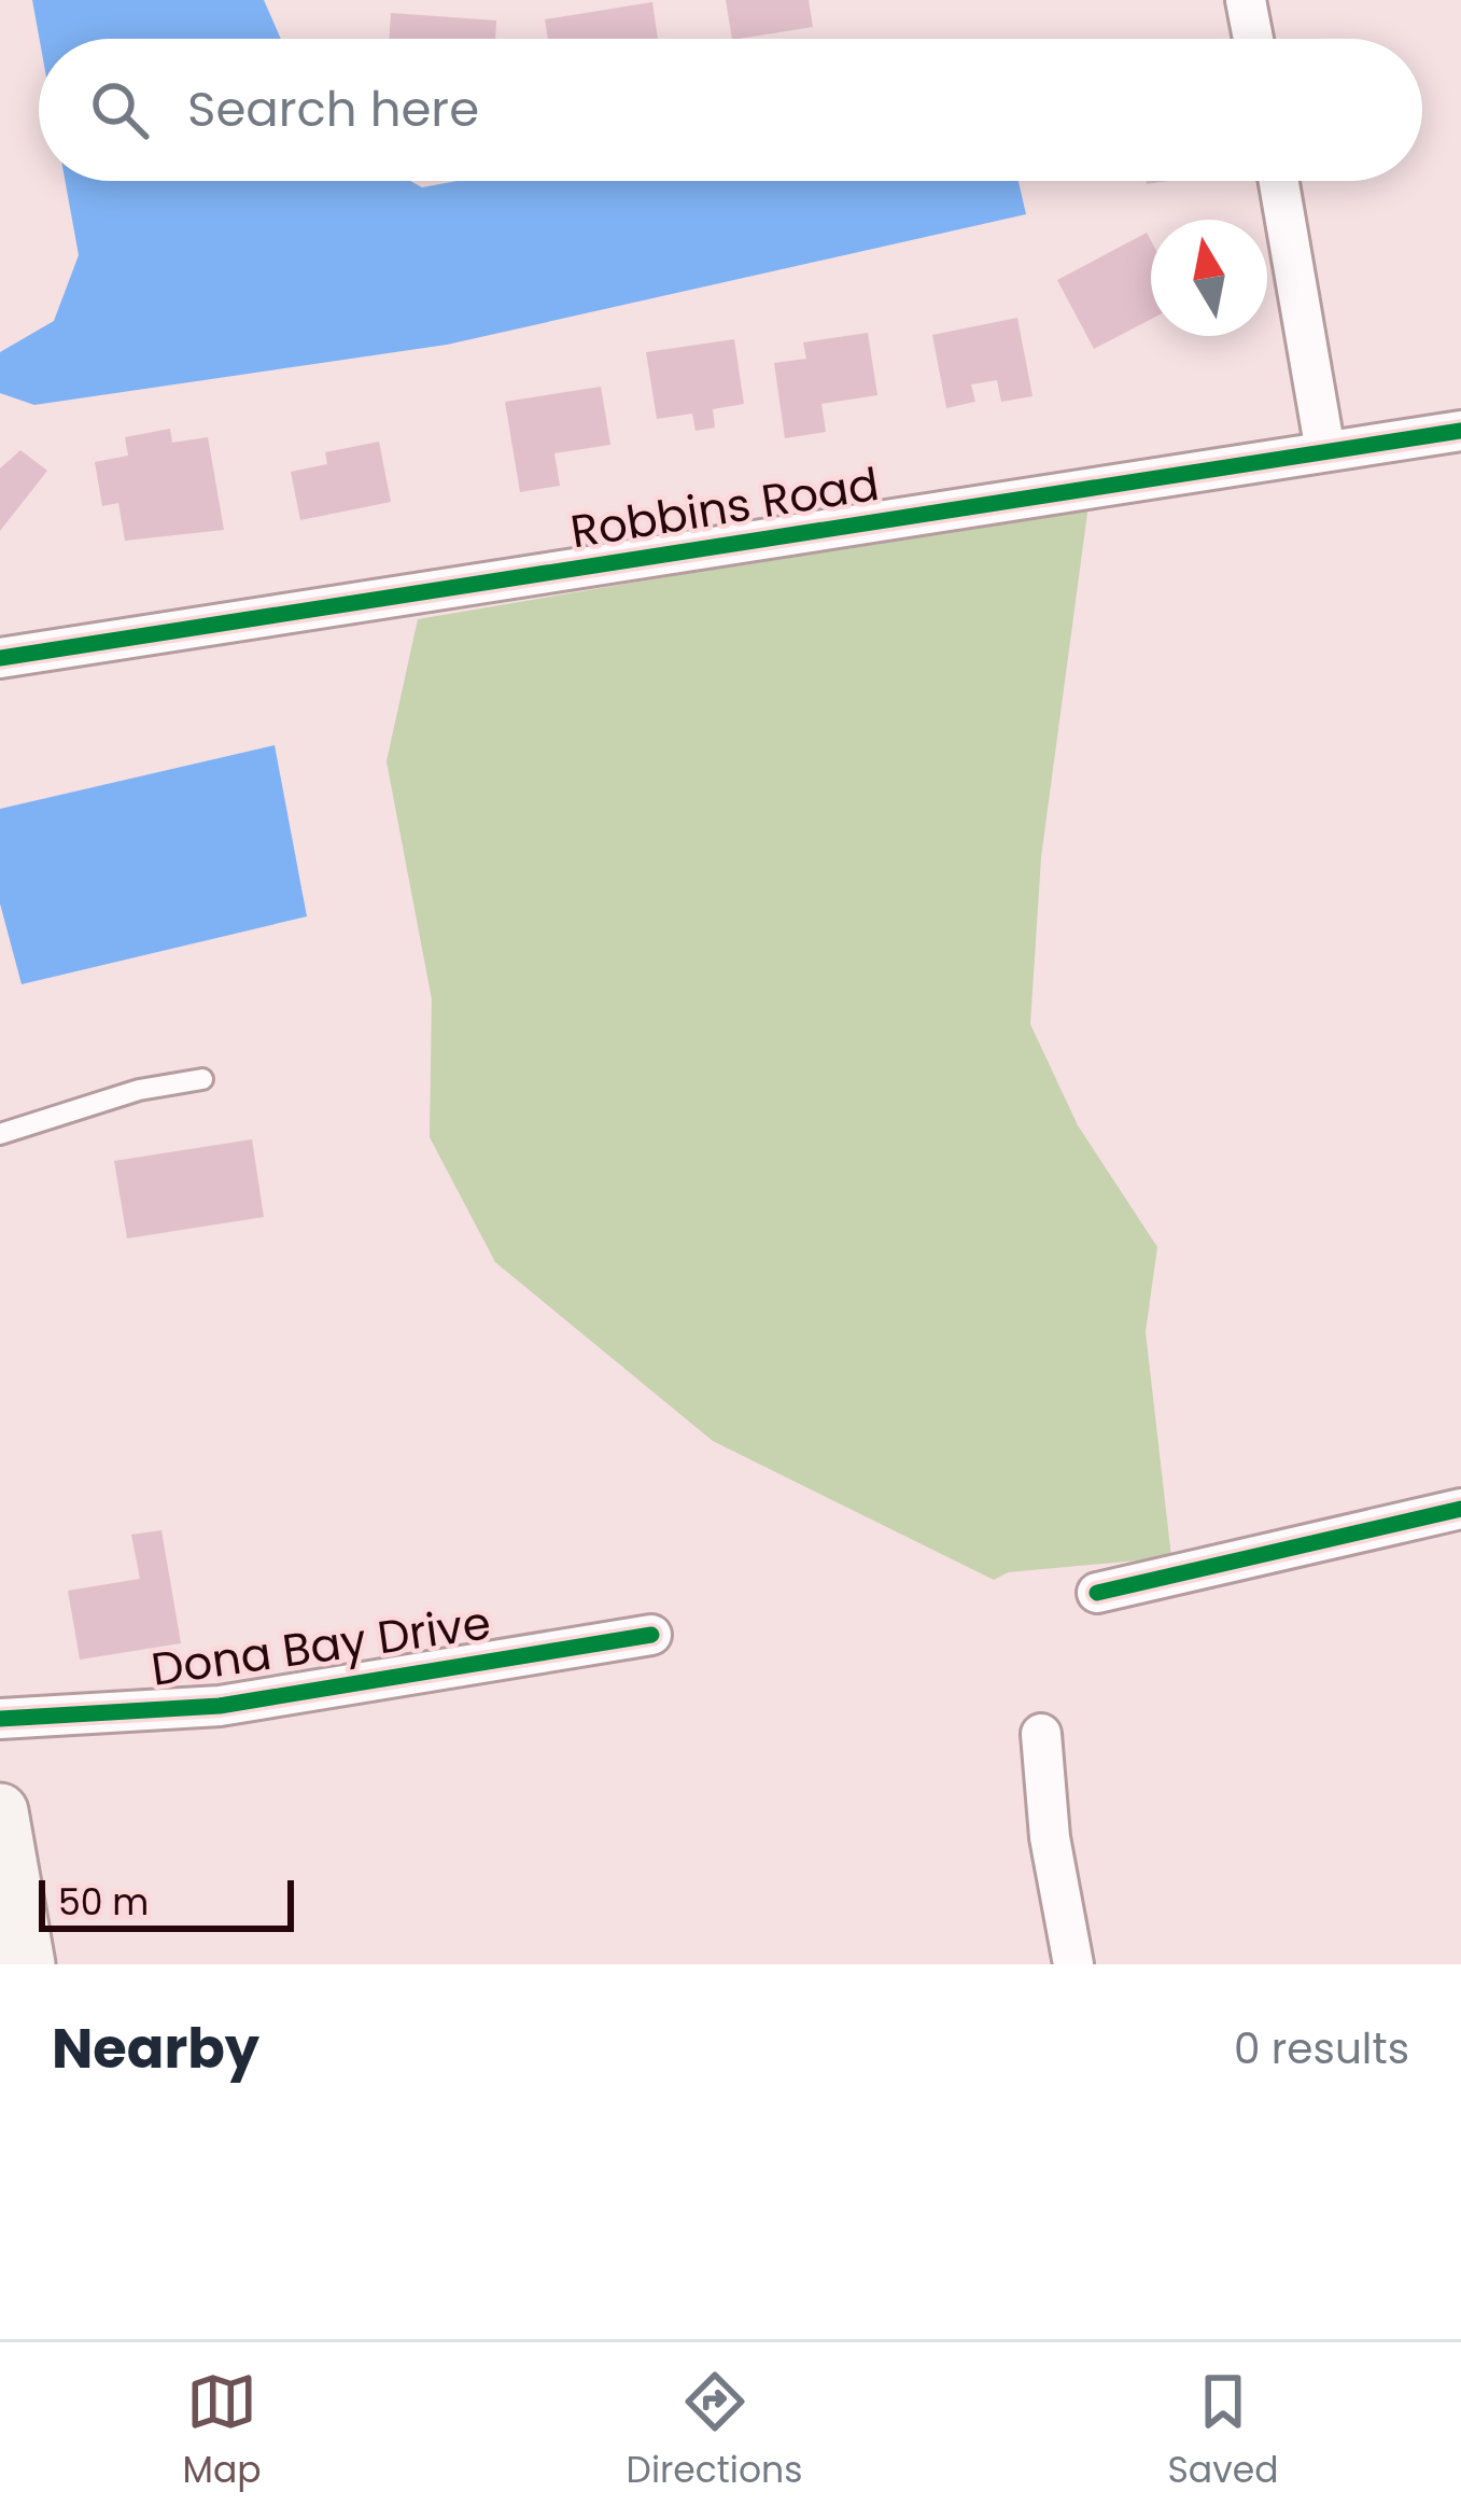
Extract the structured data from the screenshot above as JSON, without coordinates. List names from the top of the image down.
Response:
{
  "streets": {
    "street": ["Robbins Road", "Dona Bay Drive"]
  },
  "scale_bar": "50 m",
  "north": "top",
  "page": {
    "search": "Search here",
    "scale": "50 m",
    "heading": ["Nearby", "0 results"],
    "nav": ["Map", "Directions", "Saved"]
  }
}
